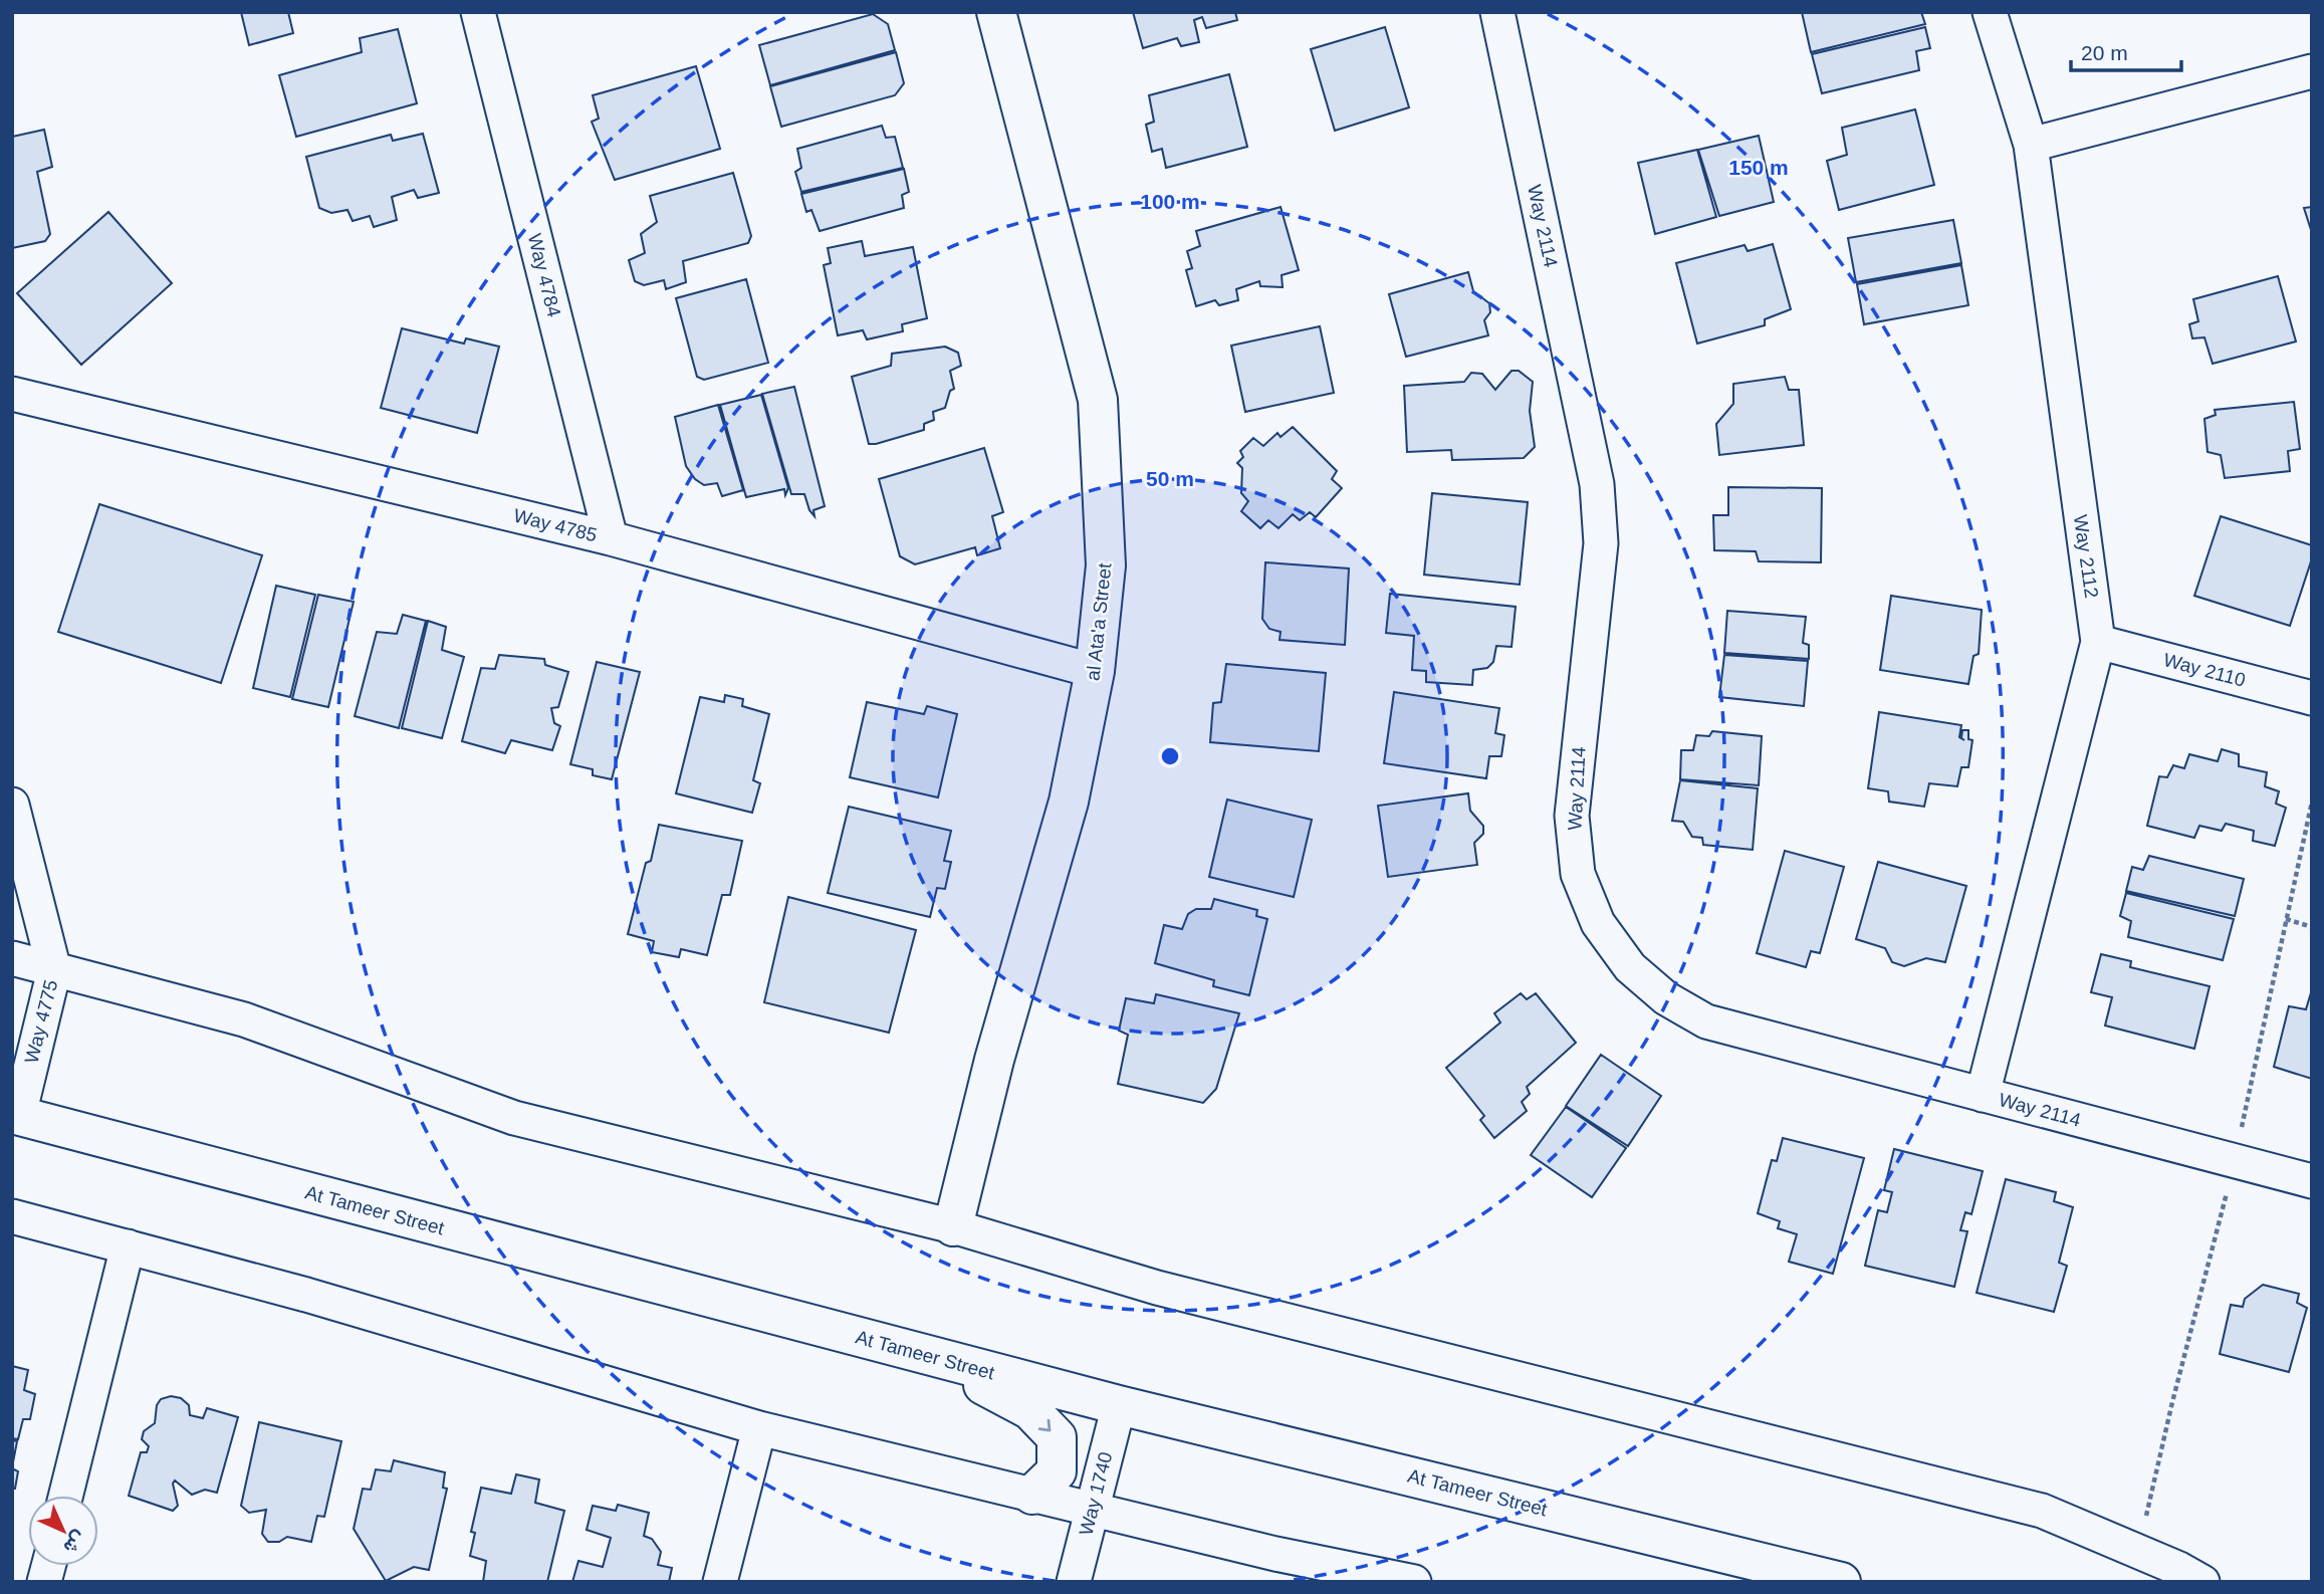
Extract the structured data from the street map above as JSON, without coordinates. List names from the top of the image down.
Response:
{
  "streets": {
    "main road": ["al Ata'a Street", "At Tameer Street"],
    "street": [
      "Way 2114",
      "Way 4784",
      "Way 4785",
      "Way 2112",
      "Way 2110",
      "Way 4775",
      "Way 1740"
    ]
  },
  "crossings": [
    ["Way 2114", "Way 2112"],
    ["Way 4784", "Way 4785"],
    ["Way 4785", "al Ata'a Street"],
    ["Way 2112", "Way 2110"],
    ["Way 4775", "At Tameer Street"],
    ["At Tameer Street", "Way 1740"]
  ],
  "scale_bar": "20 m",
  "north": "bottom right",
  "rings": ["150 m", "100 m", "50 m"]
}
